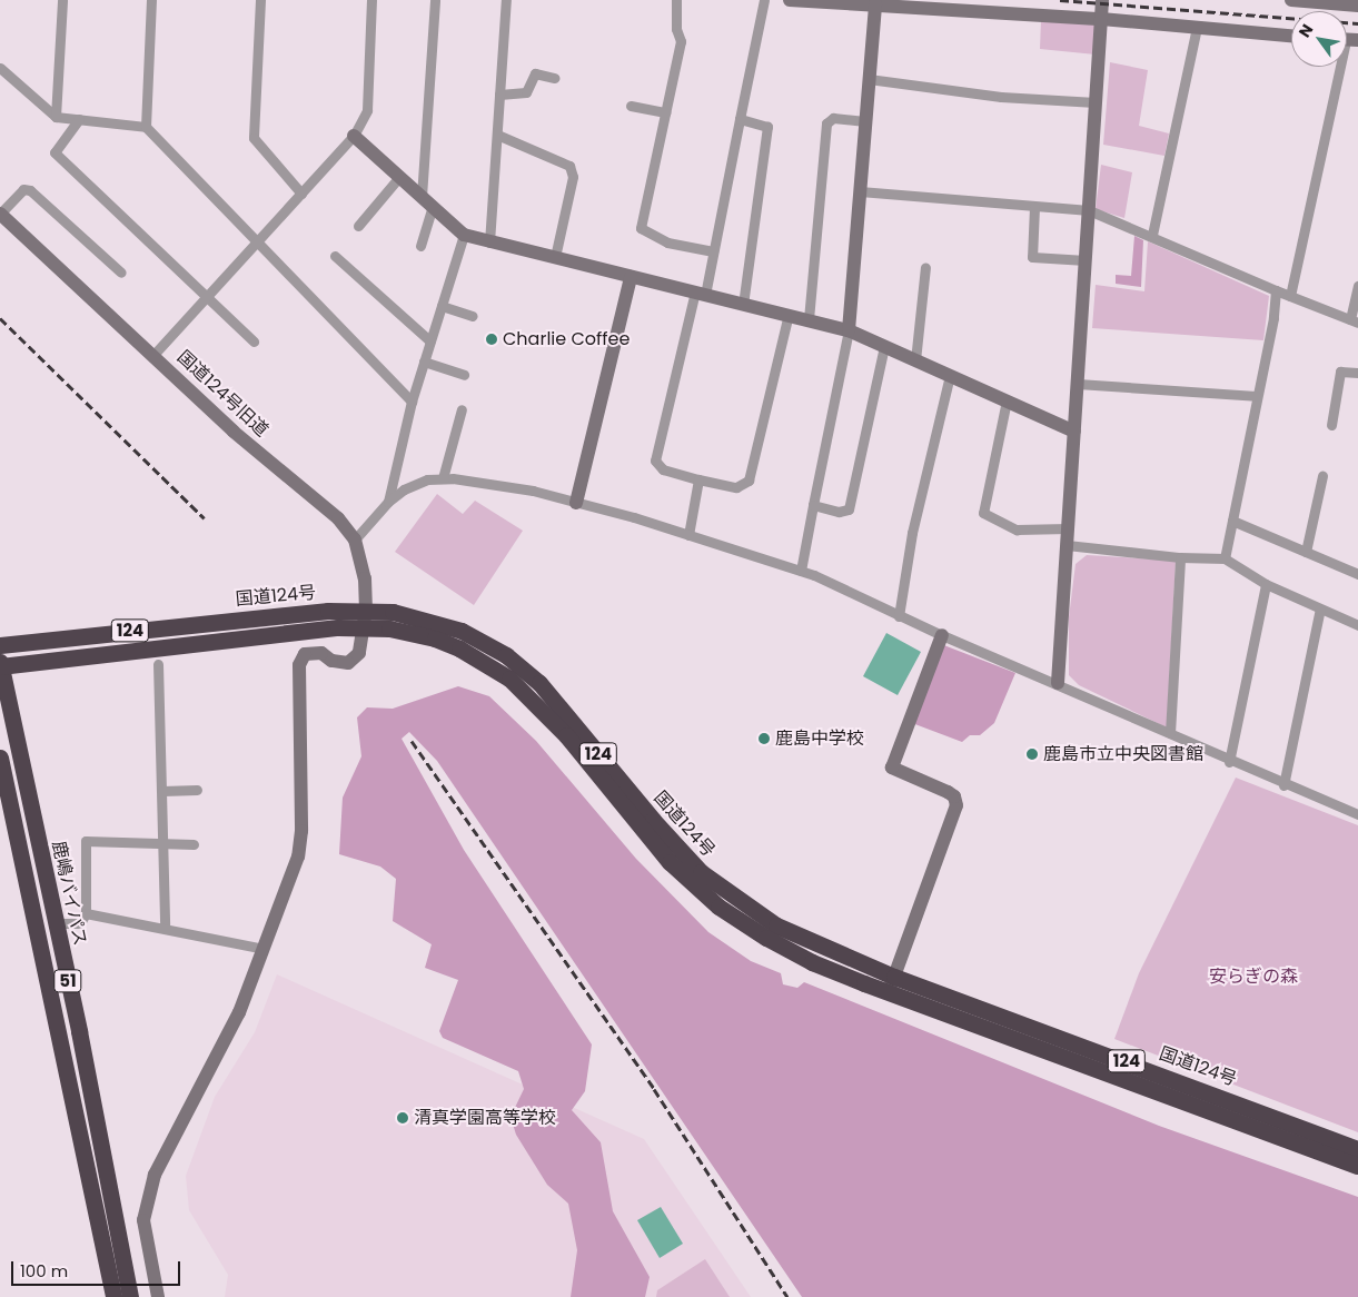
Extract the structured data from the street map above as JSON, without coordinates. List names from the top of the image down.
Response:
{
  "streets": {
    "highway": [
      "国道124号",
      "124",
      "鹿嶋バイパス",
      "51"
    ],
    "street": ["国道124号旧道"]
  },
  "crossings": [
    ["国道124号旧道", "国道124号"],
    ["国道124号", "鹿嶋バイパス"]
  ],
  "parks": ["安らぎの森"],
  "places": [
    "Charlie Coffee",
    "鹿島中学校",
    "鹿島市立中央図書館",
    "清真学園高等学校"
  ],
  "scale_bar": "100 m",
  "north": "top left"
}
